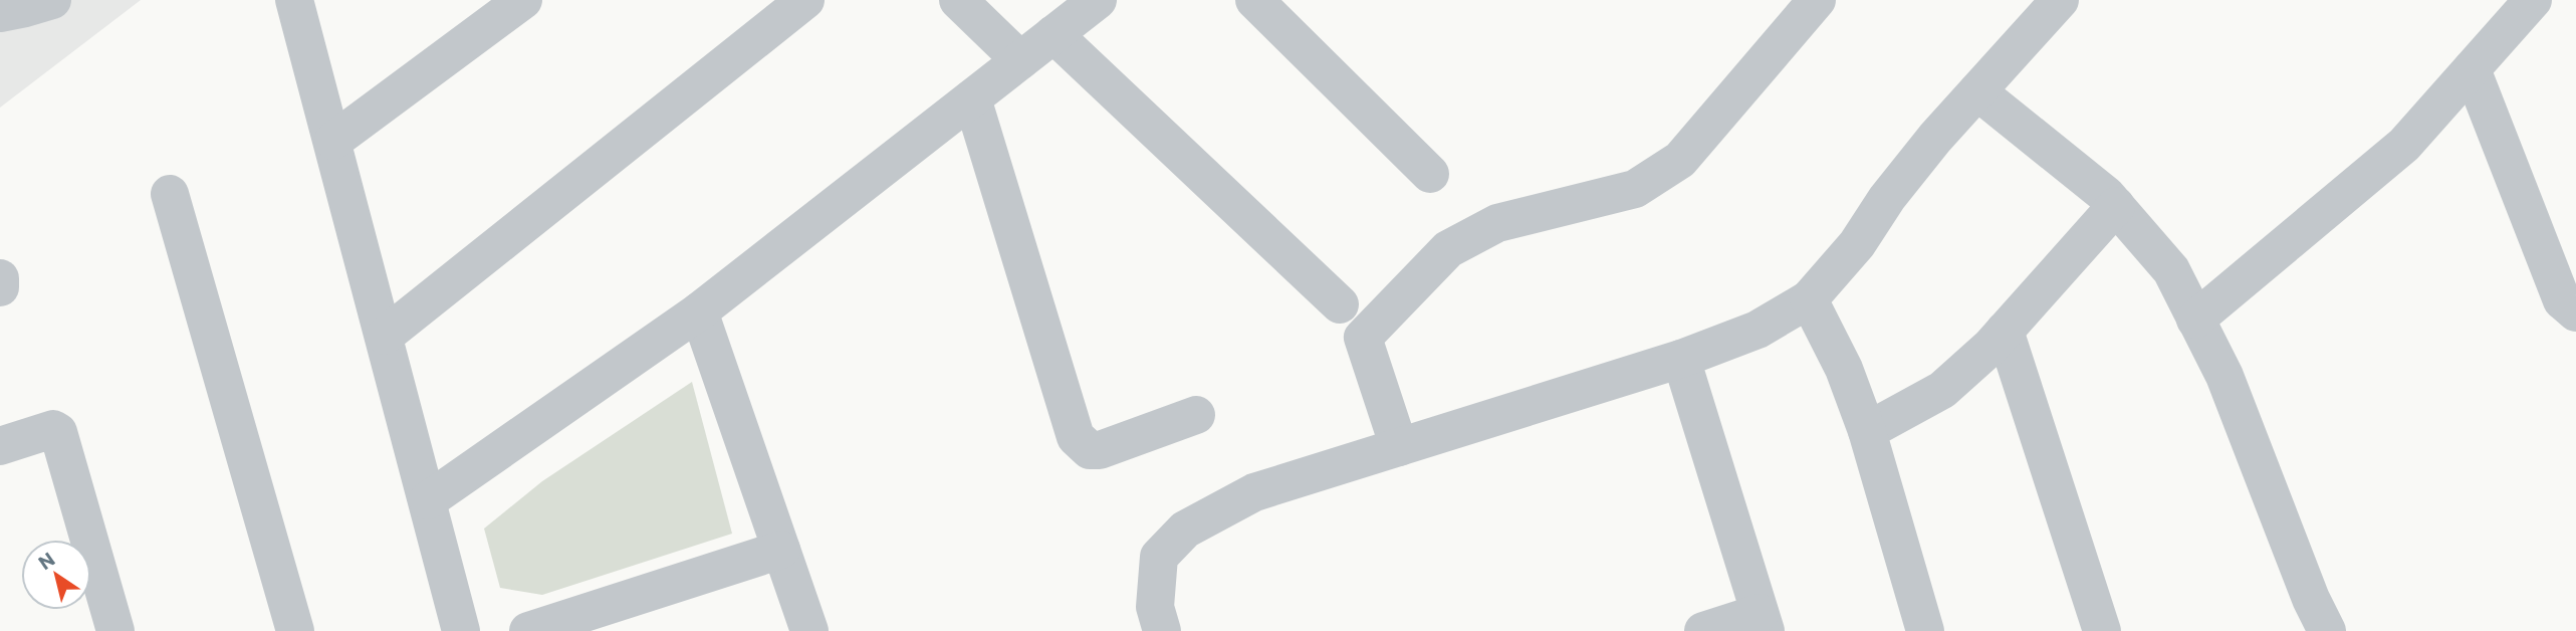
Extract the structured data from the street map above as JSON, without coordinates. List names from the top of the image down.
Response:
{
  "north": "top left"
}
